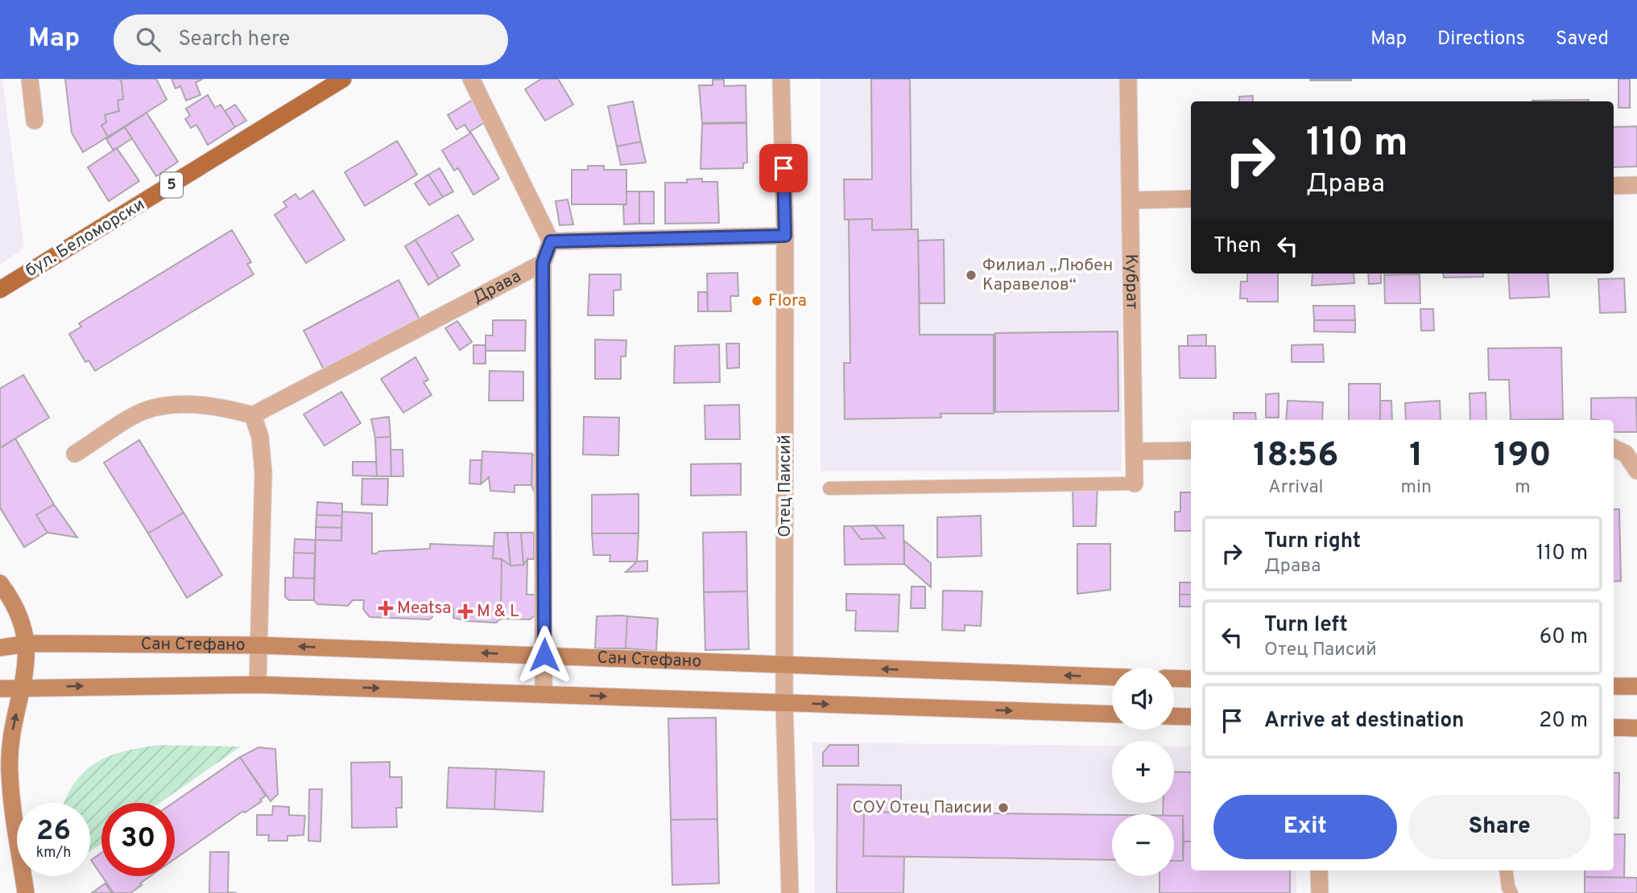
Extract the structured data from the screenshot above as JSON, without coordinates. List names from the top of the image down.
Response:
{
  "streets": {
    "main road": ["5", "бул. Беломорски", "Сан Стефано"],
    "street": ["Кубрат", "Драва", "Отец Паисий"]
  },
  "crossings": [
    ["Отец Паисий", "Сан Стефано"]
  ],
  "places": {
    "other": ["Филиал „Любен Каравелов“", "Flora", "СОУ Отец Паисии"],
    "health": ["Meatsa", "M & L"]
  },
  "page": {
    "header": "Map",
    "search": "Search here",
    "nav": ["Map", "Directions", "Saved"],
    "turn": ["110 m", "Драва"],
    "then": "Then",
    "eta": [
      "18:56",
      "Arrival",
      "1",
      "min",
      "190",
      "m"
    ],
    "list": [
      {
        "name": "Turn right",
        "note": "Драва",
        "value": "110 m"
      },
      {
        "name": "Turn left",
        "note": "Отец Паисий",
        "value": "60 m"
      },
      {
        "name": "Arrive at destination",
        "value": "20 m"
      }
    ],
    "map_buttons": ["+", "−"],
    "buttons": ["Exit", "Share"],
    "speed": "26 km/h",
    "limit": "30"
  }
}
